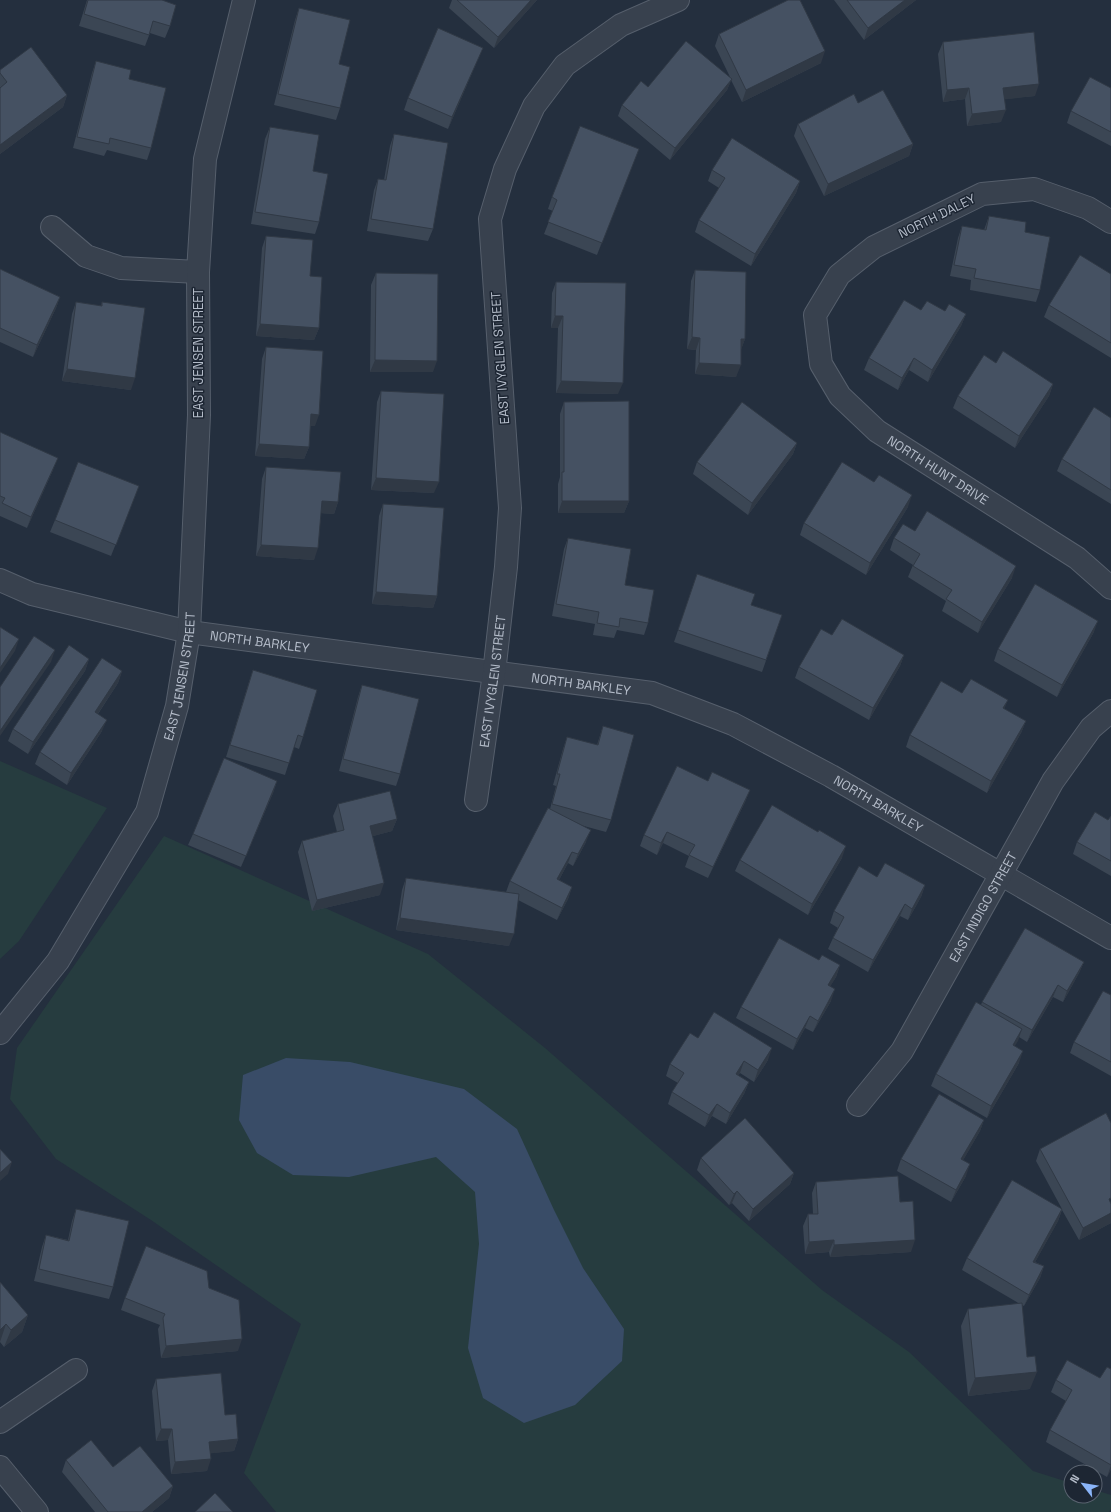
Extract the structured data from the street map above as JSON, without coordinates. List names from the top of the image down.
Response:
{
  "streets": {
    "street": [
      "NORTH DALEY",
      "EAST JENSEN STREET",
      "EAST IVYGLEN STREET",
      "NORTH HUNT DRIVE",
      "NORTH BARKLEY",
      "EAST INDIGO STREET"
    ]
  },
  "crossings": [
    ["NORTH DALEY", "NORTH HUNT DRIVE"],
    ["EAST JENSEN STREET", "NORTH BARKLEY"],
    ["EAST IVYGLEN STREET", "NORTH BARKLEY"],
    ["NORTH BARKLEY", "EAST INDIGO STREET"]
  ],
  "north": "top left"
}
